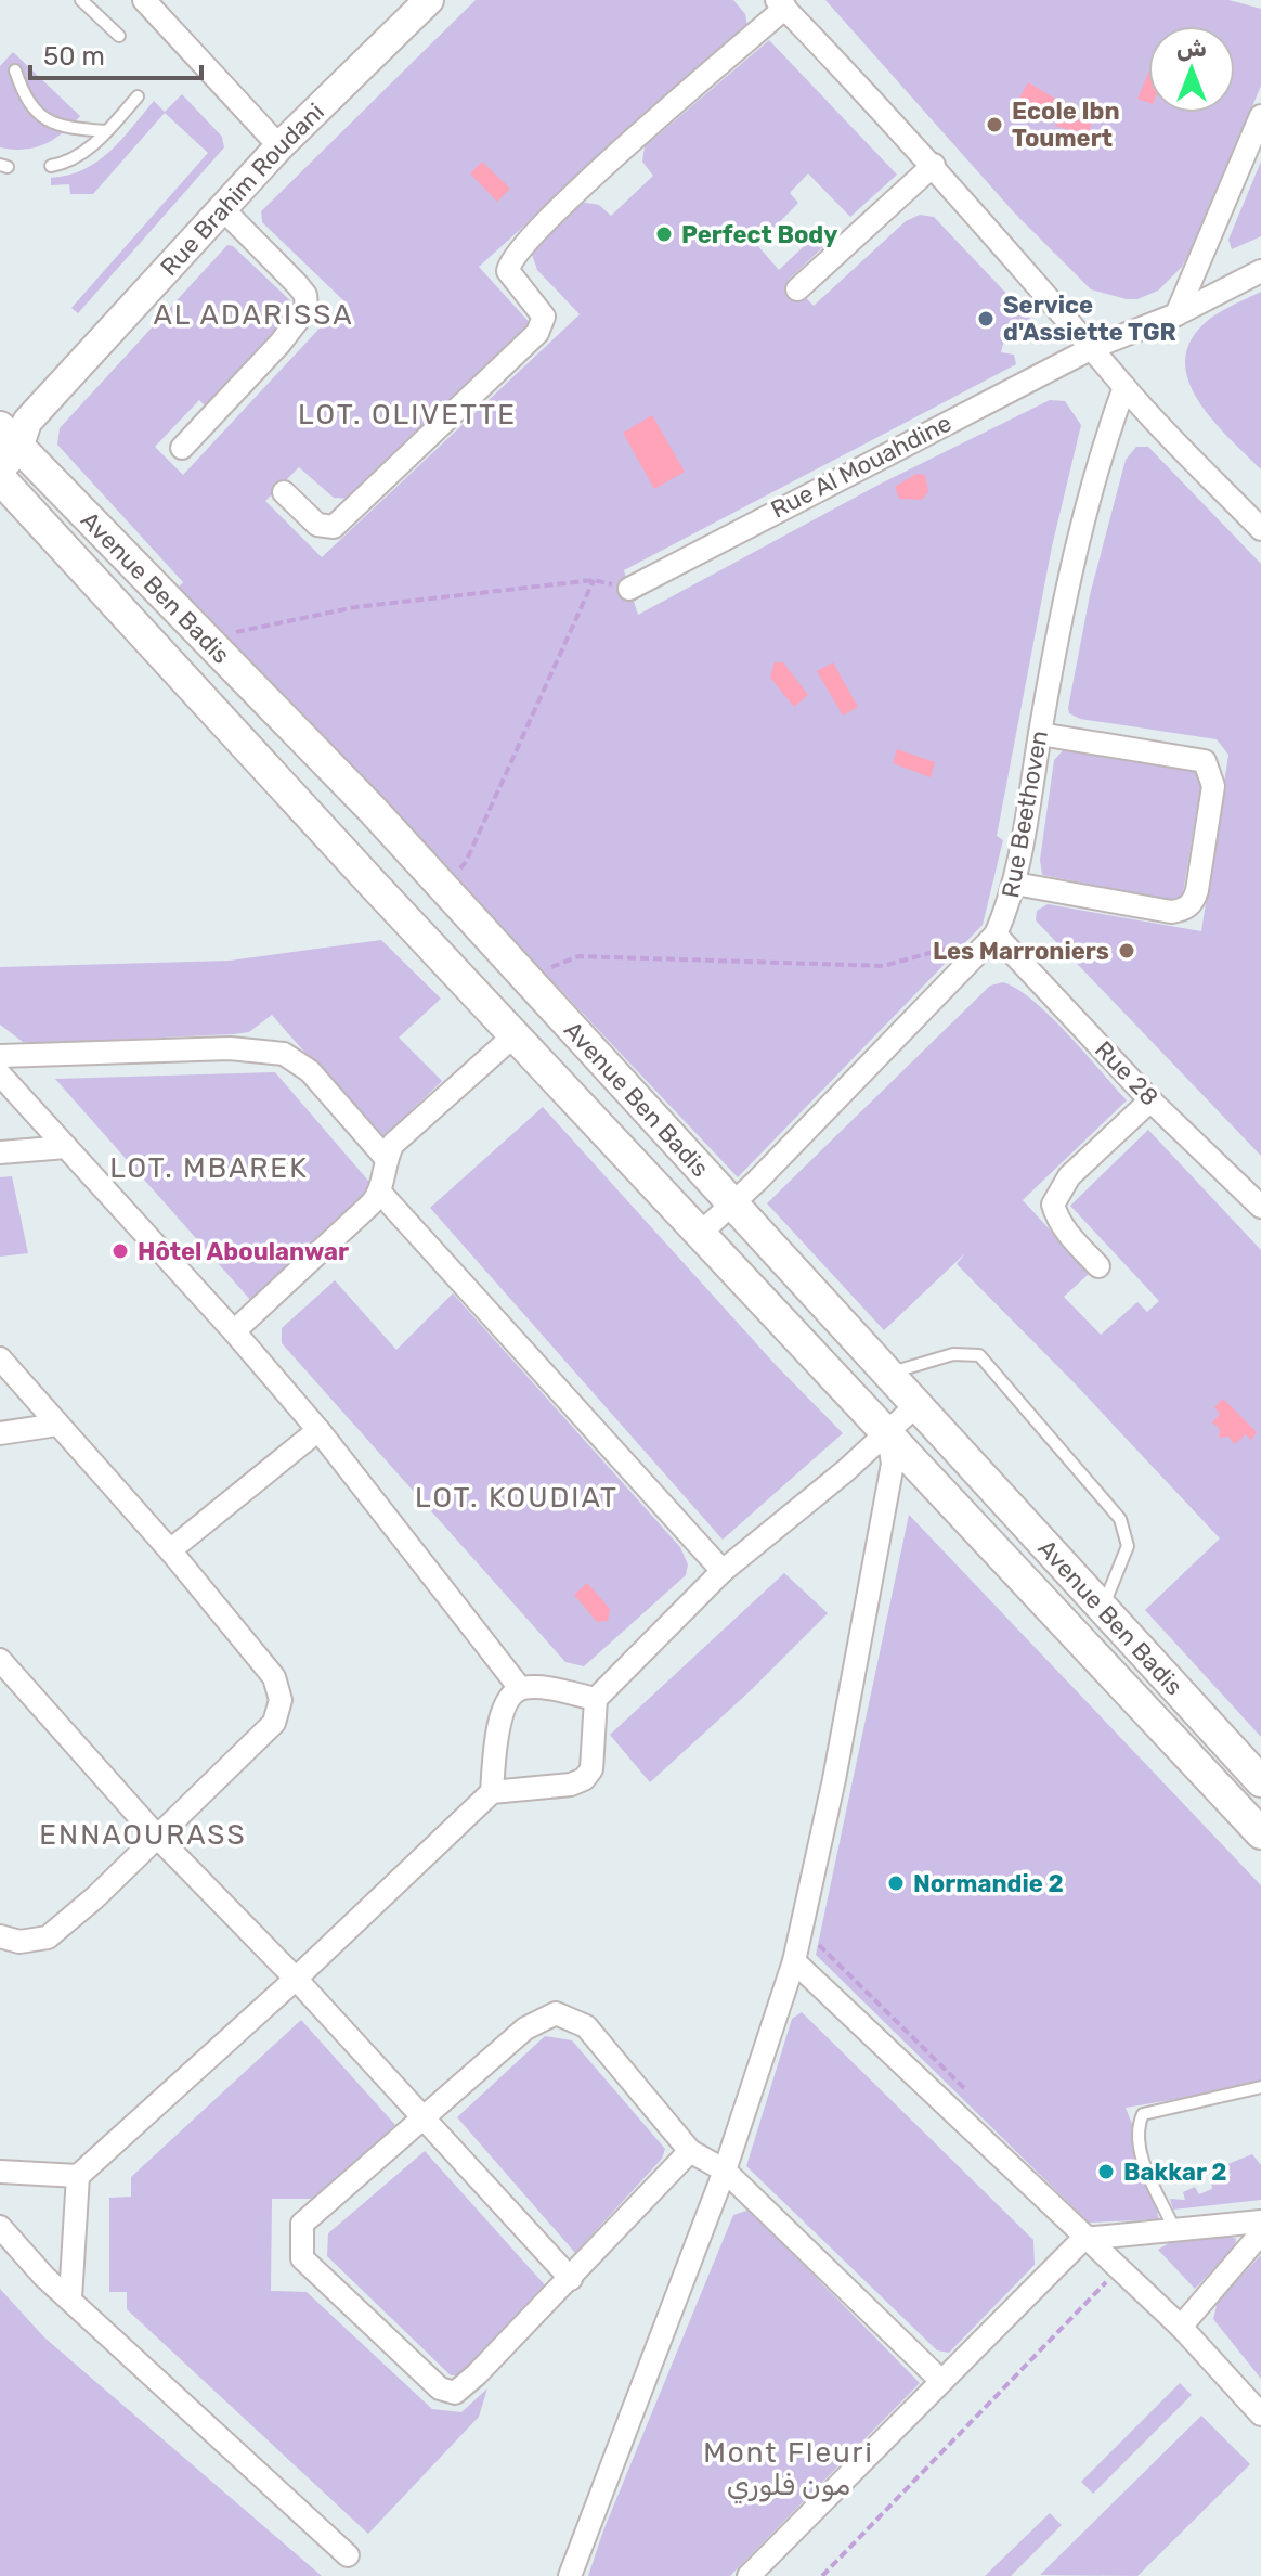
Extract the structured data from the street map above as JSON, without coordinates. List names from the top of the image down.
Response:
{
  "streets": {
    "main road": ["Avenue Ben Badis"],
    "street": [
      "Rue Brahim Roudani",
      "Rue Al Mouahdine",
      "Rue Beethoven",
      "Rue 28"
    ]
  },
  "crossings": [
    ["Rue Brahim Roudani", "Avenue Ben Badis"],
    ["Avenue Ben Badis", "Rue Beethoven"],
    ["Rue Beethoven", "Rue 28"]
  ],
  "districts": [
    "AL ADARISSA",
    "LOT. OLIVETTE",
    "LOT. MBAREK",
    "LOT. KOUDIAT",
    "ENNAOURASS",
    "Mont Fleuri مون فلوري"
  ],
  "places": [
    "Ecole Ibn Toumert",
    "Perfect Body",
    "Service d'Assiette TGR",
    "Les Marroniers",
    "Hôtel Aboulanwar",
    "Normandie 2",
    "Bakkar 2"
  ],
  "scale_bar": "50 m",
  "north": "top"
}
